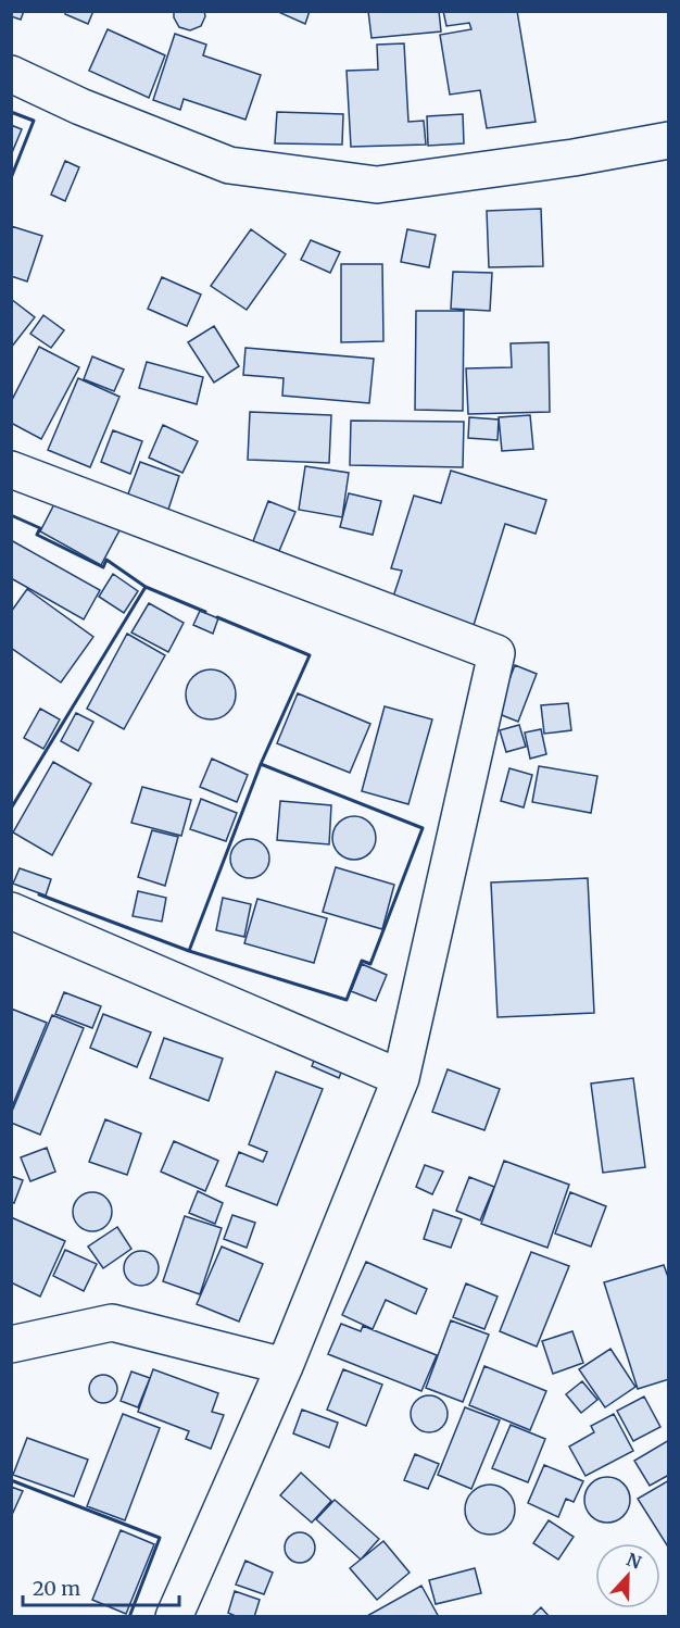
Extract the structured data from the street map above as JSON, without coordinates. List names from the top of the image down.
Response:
{
  "scale_bar": "20 m",
  "north": "top"
}
